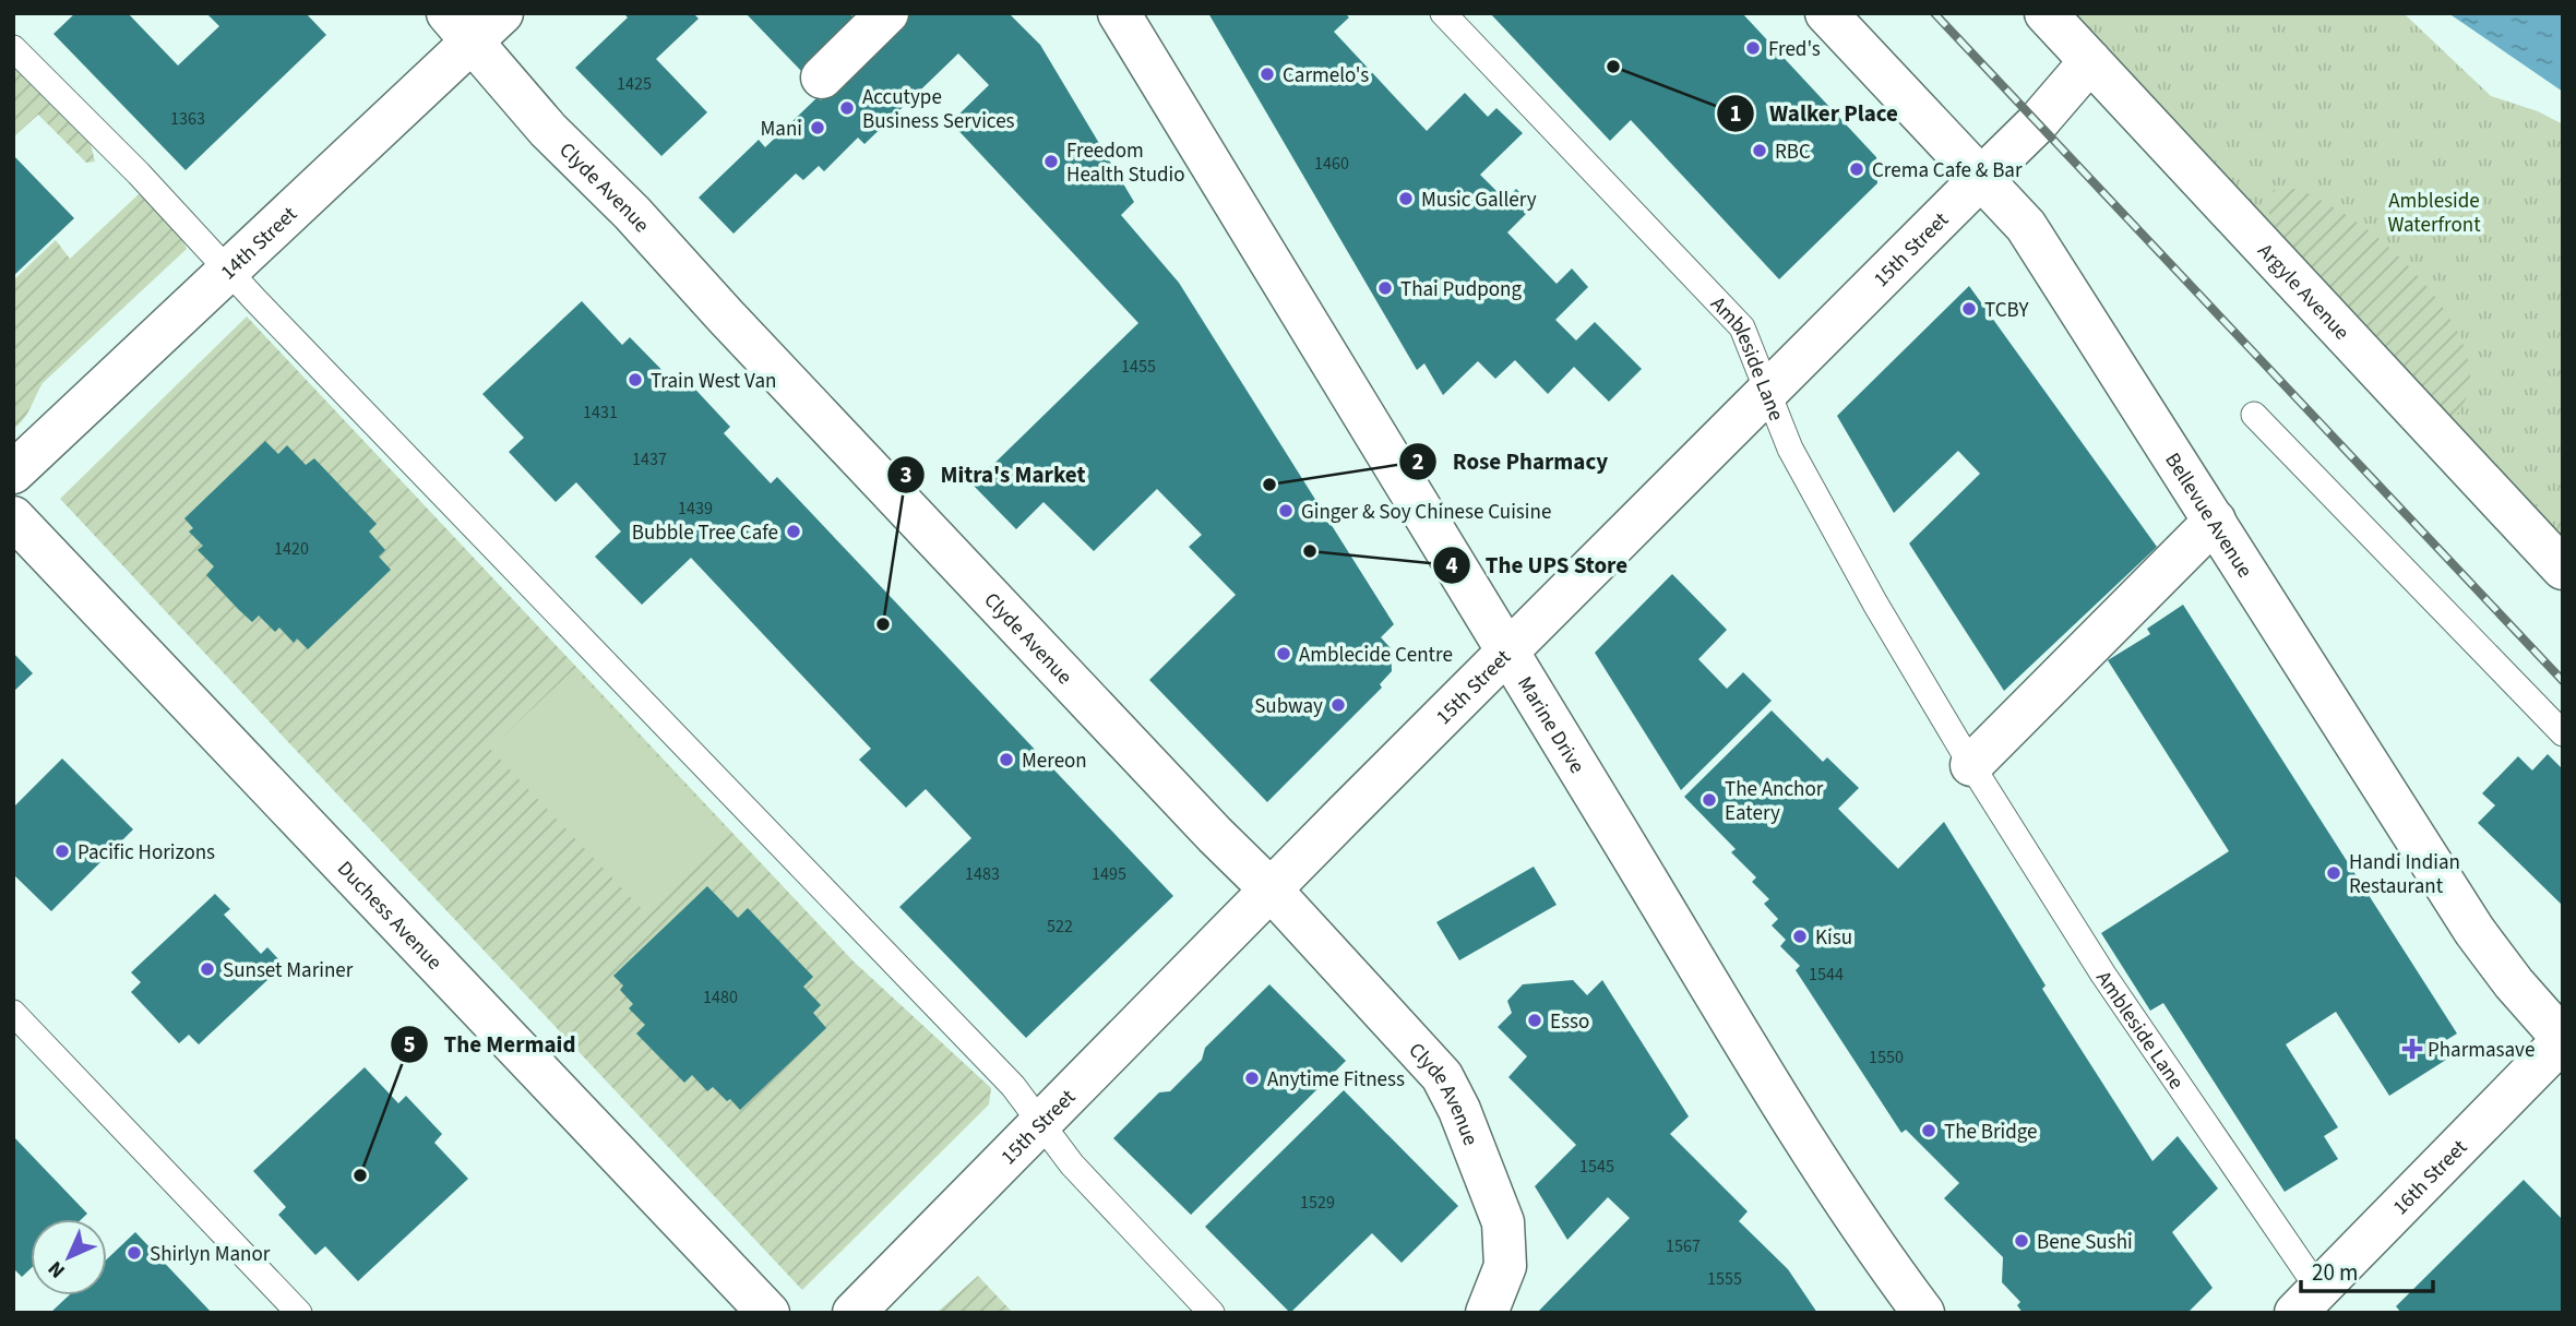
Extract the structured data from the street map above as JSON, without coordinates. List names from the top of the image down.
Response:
{
  "streets": {
    "street": [
      "Clyde Avenue",
      "14th Street",
      "15th Street",
      "Argyle Avenue",
      "Bellevue Avenue",
      "Marine Drive",
      "Duchess Avenue",
      "16th Street"
    ],
    "lane": ["Ambleside Lane"]
  },
  "crossings": [
    ["Clyde Avenue", "14th Street"],
    ["Clyde Avenue", "15th Street"],
    ["15th Street", "Argyle Avenue"],
    ["15th Street", "Ambleside Lane"],
    ["15th Street", "Bellevue Avenue"],
    ["15th Street", "Marine Drive"],
    ["Ambleside Lane", "16th Street"],
    ["Bellevue Avenue", "16th Street"]
  ],
  "parks": ["Ambleside Waterfront"],
  "places": {
    "other": [
      "Fred's",
      "Walker Place",
      "Carmelo's",
      "Accutype Business Services",
      "Mani",
      "RBC",
      "Freedom Health Studio",
      "Crema Cafe & Bar",
      "Music Gallery",
      "Thai Pudpong",
      "TCBY",
      "Train West Van",
      "Rose Pharmacy",
      "Ginger & Soy Chinese Cuisine",
      "Bubble Tree Cafe",
      "The UPS Store",
      "Mitra's Market",
      "Amblecide Centre",
      "Subway",
      "Mereon",
      "The Anchor Eatery",
      "Pacific Horizons",
      "Handi Indian Restaurant",
      "Kisu",
      "Sunset Mariner",
      "Esso",
      "Anytime Fitness",
      "The Bridge",
      "The Mermaid",
      "Bene Sushi",
      "Shirlyn Manor"
    ],
    "health": ["Pharmasave"]
  },
  "house_numbers": [
    "1425",
    "1363",
    "1460",
    "1455",
    "1431",
    "1437",
    "1439",
    "1420",
    "1483",
    "1495",
    "522",
    "1544",
    "1480",
    "1550",
    "1545",
    "1529",
    "1567",
    "1555"
  ],
  "scale_bar": "20 m",
  "north": "bottom left"
}
